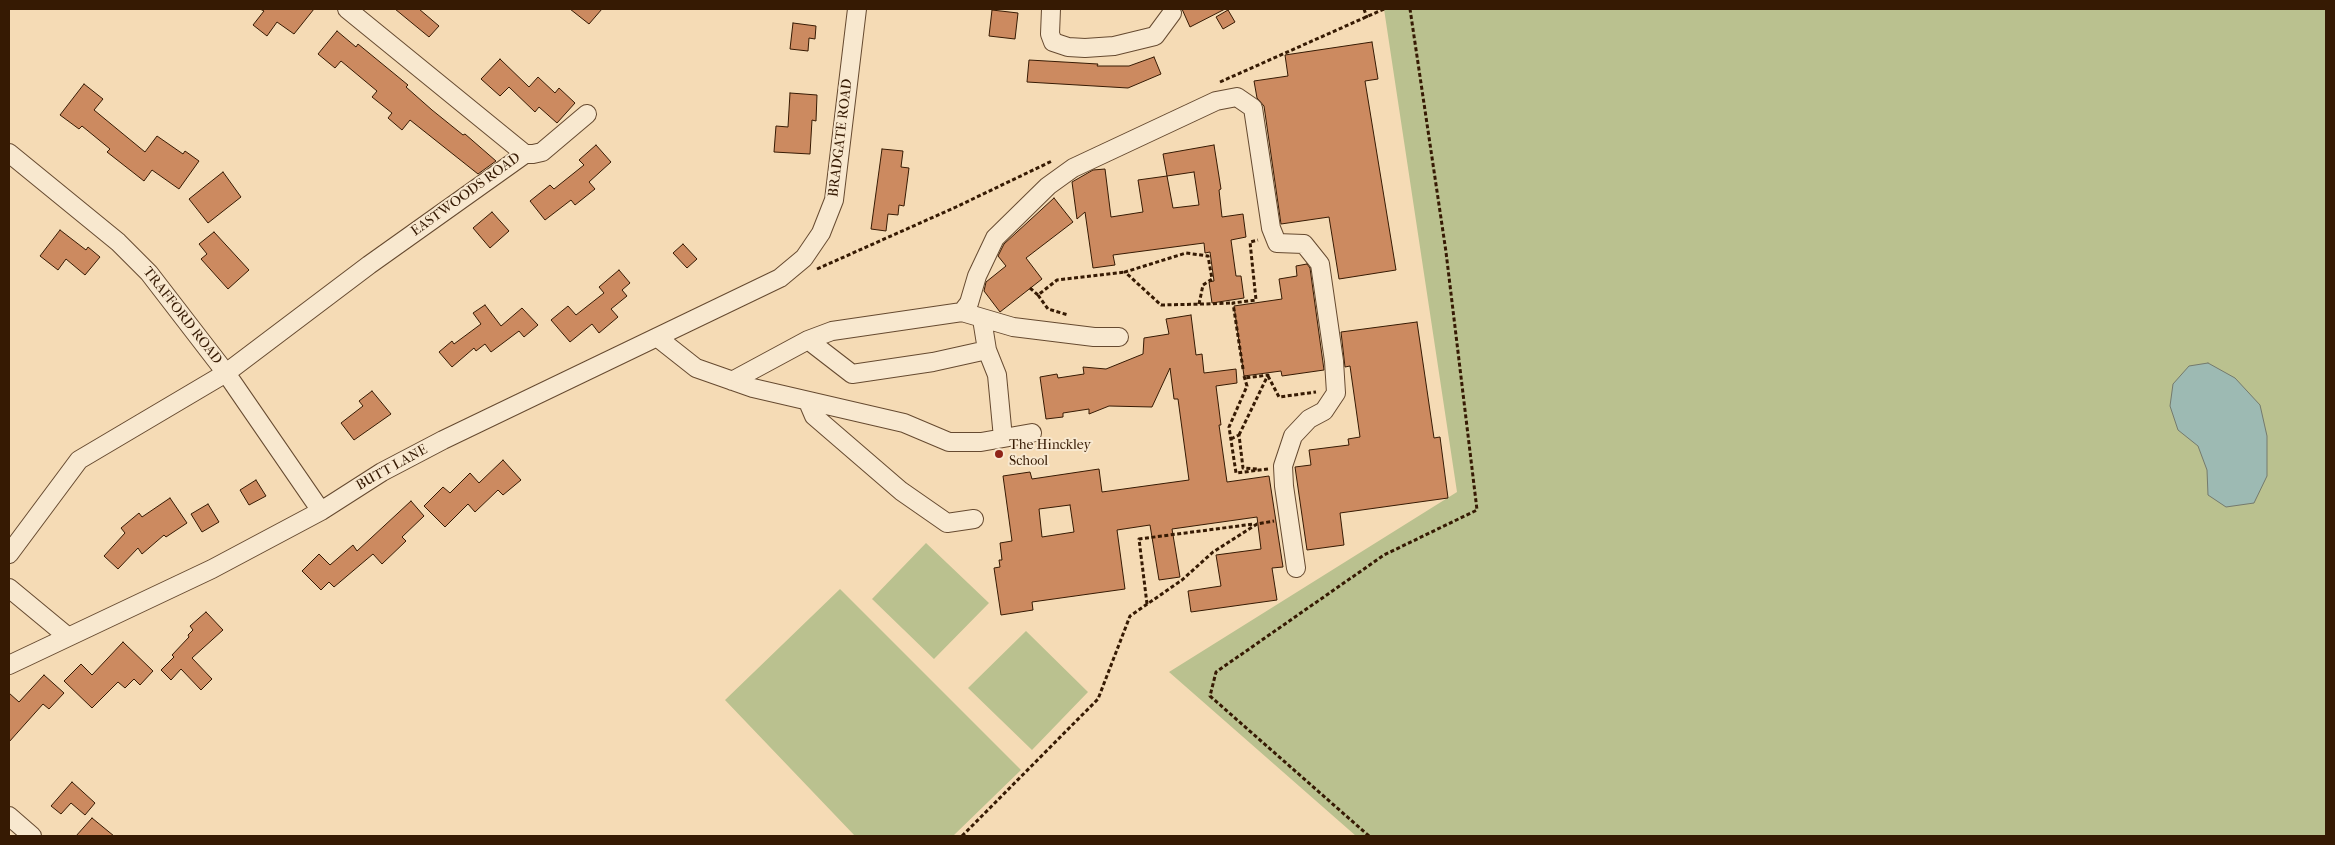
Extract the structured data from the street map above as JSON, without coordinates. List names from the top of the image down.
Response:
{
  "streets": {
    "street": [
      "BRADGATE ROAD",
      "EASTWOODS ROAD",
      "TRAFFORD ROAD",
      "BUTT LANE"
    ]
  },
  "crossings": [
    ["BRADGATE ROAD", "BUTT LANE"],
    ["EASTWOODS ROAD", "TRAFFORD ROAD"],
    ["TRAFFORD ROAD", "BUTT LANE"]
  ],
  "places": ["The Hinckley School"]
}
